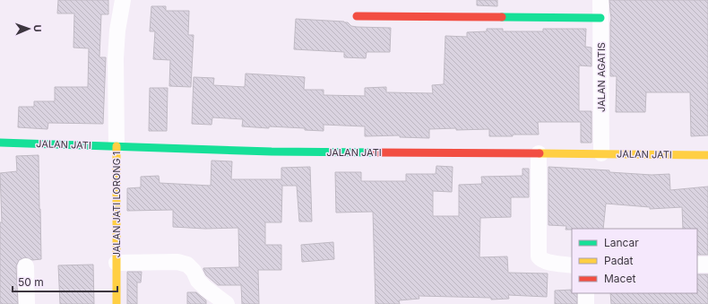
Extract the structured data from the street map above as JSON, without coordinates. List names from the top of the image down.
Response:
{
  "streets": {
    "street": ["JALAN AGATIS", "JALAN JATI", "JALAN JATI LORONG 1"]
  },
  "crossings": [
    ["JALAN AGATIS", "JALAN JATI"],
    ["JALAN JATI", "JALAN JATI LORONG 1"]
  ],
  "legend": ["Lancar", "Padat", "Macet"],
  "scale_bar": "50 m",
  "north": "right"
}
